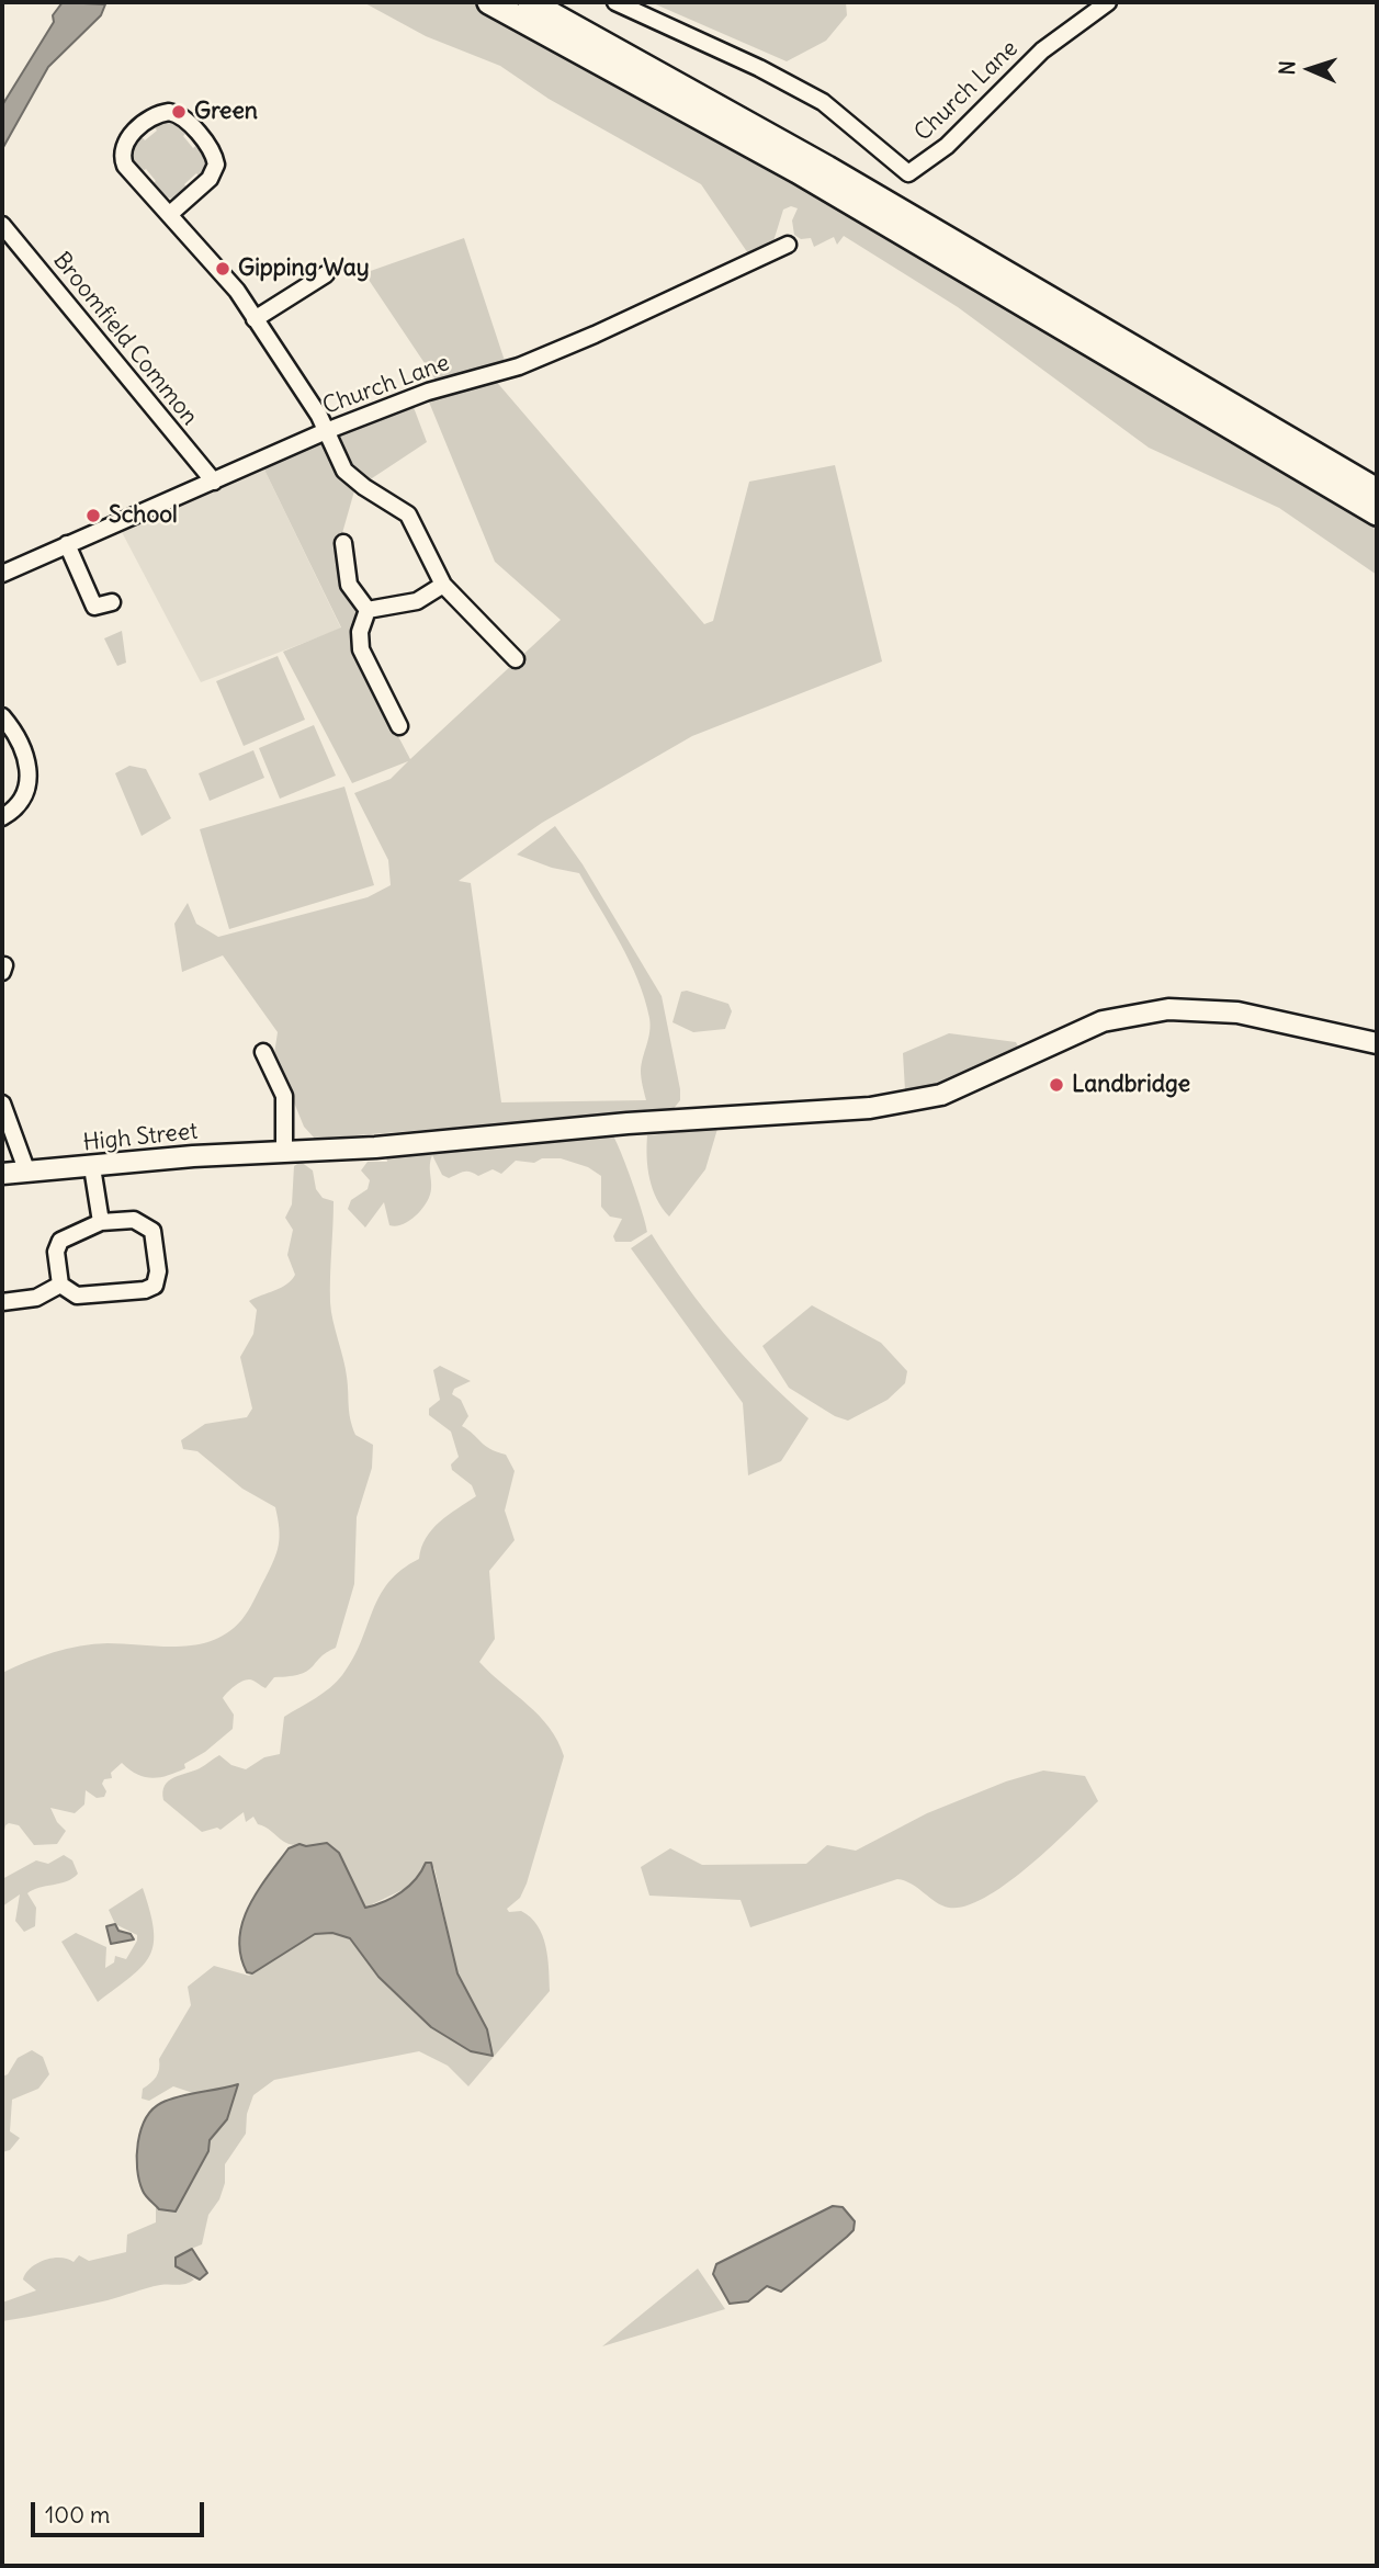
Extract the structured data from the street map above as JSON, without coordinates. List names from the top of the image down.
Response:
{
  "streets": {
    "main road": ["High Street"],
    "street": ["Church Lane", "Broomfield Common"]
  },
  "crossings": [
    ["Church Lane", "Broomfield Common"]
  ],
  "places": [
    "Green",
    "Gipping Way",
    "School",
    "Landbridge"
  ],
  "scale_bar": "100 m",
  "north": "left"
}
